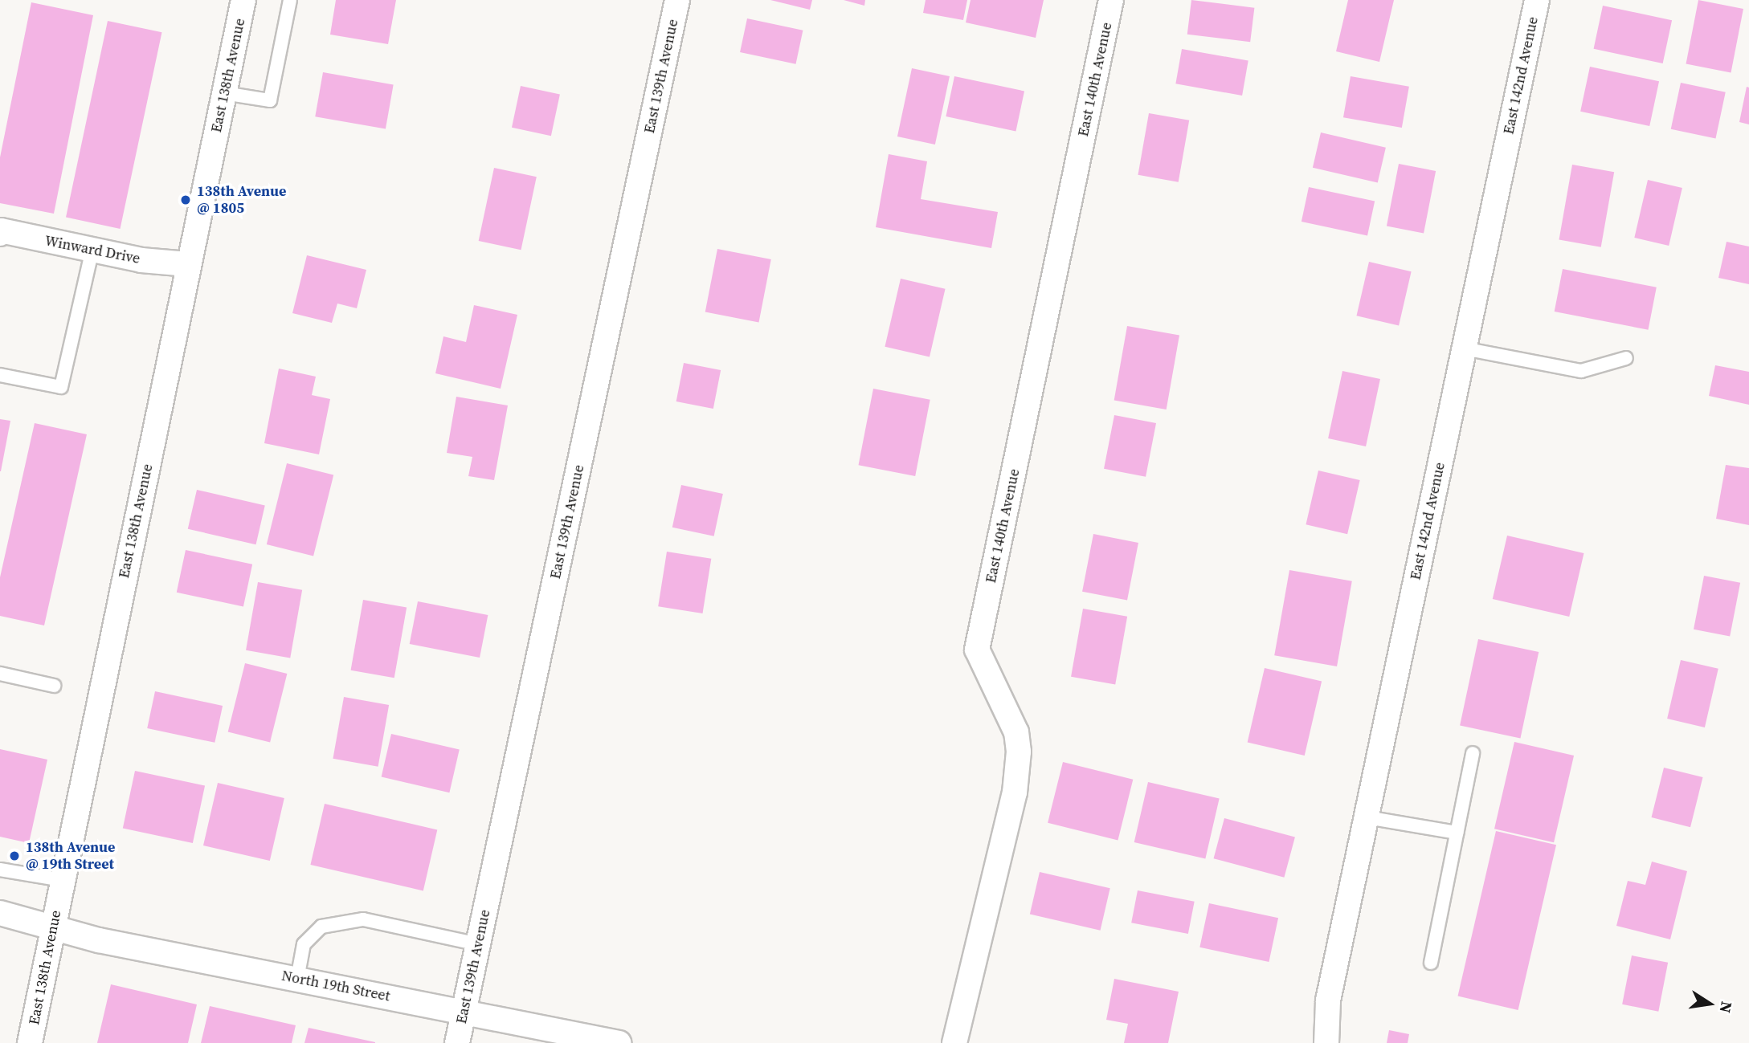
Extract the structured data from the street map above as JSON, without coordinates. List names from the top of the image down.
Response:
{
  "streets": {
    "street": [
      "East 138th Avenue",
      "East 142nd Avenue",
      "East 139th Avenue",
      "East 140th Avenue",
      "Winward Drive",
      "North 19th Street"
    ]
  },
  "crossings": [
    ["East 138th Avenue", "Winward Drive"],
    ["East 138th Avenue", "North 19th Street"],
    ["East 139th Avenue", "North 19th Street"]
  ],
  "places": ["138th Avenue @ 1805", "138th Avenue @ 19th Street"],
  "north": "right"
}
